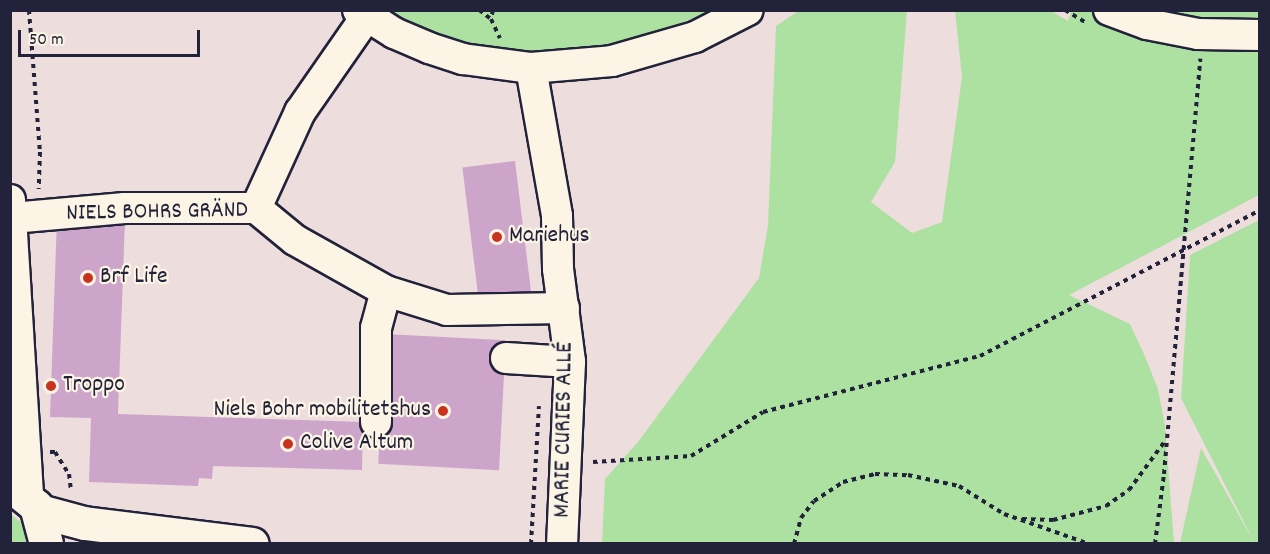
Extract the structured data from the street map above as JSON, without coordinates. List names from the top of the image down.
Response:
{
  "streets": {
    "street": ["NIELS BOHRS GRÄND", "MARIE CURIES ALLÉ"]
  },
  "crossings": [
    ["NIELS BOHRS GRÄND", "MARIE CURIES ALLÉ"]
  ],
  "places": [
    "Mariehus",
    "Brf Life",
    "Troppo",
    "Niels Bohr mobilitetshus",
    "Colive Altum"
  ],
  "scale_bar": "50 m"
}
